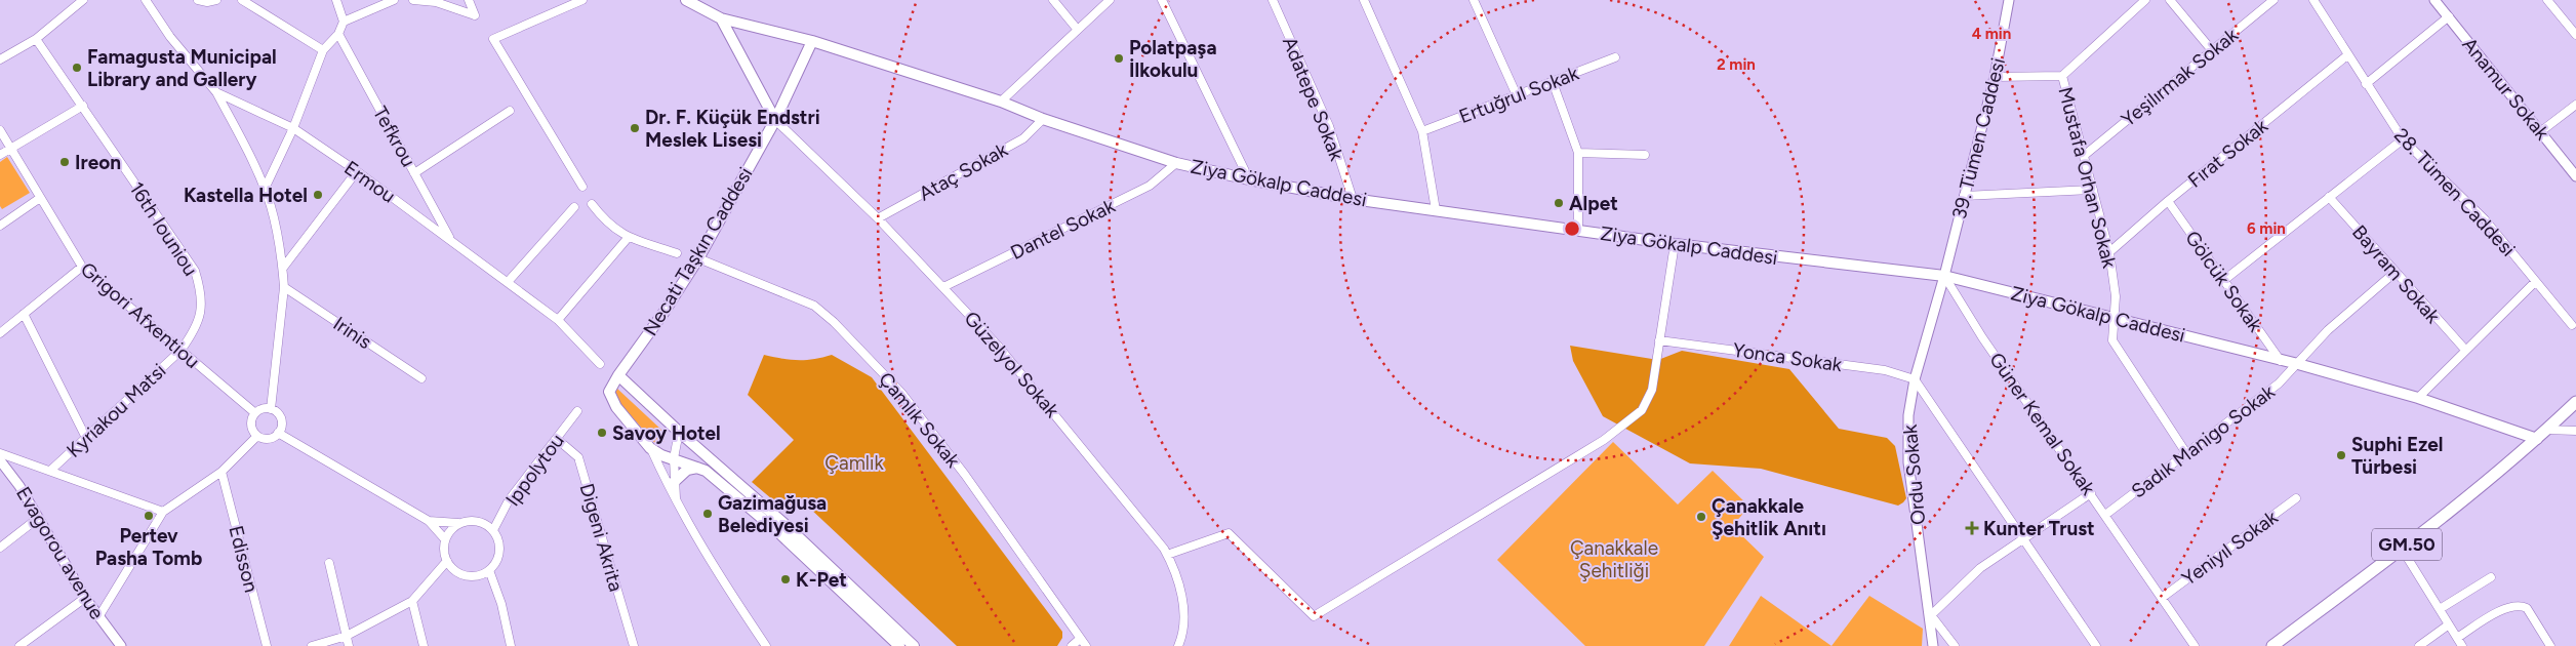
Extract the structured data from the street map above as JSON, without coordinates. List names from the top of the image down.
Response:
{
  "streets": {
    "main road": ["Ziya Gökalp Caddesi", "Necati Taşkın Caddesi", "GM.50"],
    "street": [
      "Yeşilırmak Sokak",
      "Anamur Sokak",
      "Ertuğrul Sokak",
      "Adatepe Sokak",
      "Tefkrou",
      "39. Tümen Caddesi",
      "Fırat Sokak",
      "Ataç Sokak",
      "Mustafa Orhan Sokak",
      "Ermou",
      "28. Tümen Caddesi",
      "16th Iouniou",
      "Dantel Sokak",
      "Bayram Sokak",
      "Gölcük Sokak",
      "Grigori Afxentiou",
      "Irinis",
      "Yonca Sokak",
      "Güzelyol Sokak",
      "Kyriakou Matsi",
      "Çamlık Sokak",
      "Güner Kemal Sokak",
      "Sadık Manigo Sokak",
      "Ippolytou",
      "Ordu Sokak",
      "Digeni Akrita",
      "Yeniyıl Sokak",
      "Evagorou avenue",
      "Edisson"
    ]
  },
  "crossings": [
    ["Yeşilırmak Sokak", "Mustafa Orhan Sokak"],
    ["Adatepe Sokak", "Ziya Gökalp Caddesi"],
    ["Tefkrou", "Ermou"],
    ["39. Tümen Caddesi", "Mustafa Orhan Sokak"],
    ["39. Tümen Caddesi", "Ziya Gökalp Caddesi"],
    ["39. Tümen Caddesi", "Güner Kemal Sokak"],
    ["39. Tümen Caddesi", "Ordu Sokak"],
    ["Fırat Sokak", "Mustafa Orhan Sokak"],
    ["Fırat Sokak", "28. Tümen Caddesi"],
    ["Fırat Sokak", "Gölcük Sokak"],
    ["Ataç Sokak", "Ziya Gökalp Caddesi"],
    ["Ataç Sokak", "Güzelyol Sokak"],
    ["Mustafa Orhan Sokak", "Ziya Gökalp Caddesi"],
    ["Mustafa Orhan Sokak", "Sadık Manigo Sokak"],
    ["Ziya Gökalp Caddesi", "Dantel Sokak"],
    ["Ziya Gökalp Caddesi", "Necati Taşkın Caddesi"],
    ["Ziya Gökalp Caddesi", "Gölcük Sokak"],
    ["Ziya Gökalp Caddesi", "Güner Kemal Sokak"],
    ["Ziya Gökalp Caddesi", "Sadık Manigo Sokak"],
    ["Ziya Gökalp Caddesi", "Ordu Sokak"],
    ["Ziya Gökalp Caddesi", "GM.50"],
    ["16th Iouniou", "Grigori Afxentiou"],
    ["16th Iouniou", "Kyriakou Matsi"],
    ["Dantel Sokak", "Güzelyol Sokak"],
    ["Necati Taşkın Caddesi", "Güzelyol Sokak"],
    ["Necati Taşkın Caddesi", "Çamlık Sokak"],
    ["Bayram Sokak", "Sadık Manigo Sokak"],
    ["Grigori Afxentiou", "Kyriakou Matsi"],
    ["Yonca Sokak", "Ordu Sokak"],
    ["Güner Kemal Sokak", "Sadık Manigo Sokak"],
    ["Güner Kemal Sokak", "Ordu Sokak"],
    ["Güner Kemal Sokak", "Yeniyıl Sokak"],
    ["Ippolytou", "Digeni Akrita"]
  ],
  "parks": ["Çamlık", "Çanakkale Şehitliği"],
  "places": {
    "other": [
      "Polatpaşa İlkokulu",
      "Famagusta Municipal Library and Gallery",
      "Dr. F. Küçük Endstri Meslek Lisesi",
      "Ireon",
      "Kastella Hotel",
      "Alpet",
      "Savoy Hotel",
      "Suphi Ezel Türbesi",
      "Gazimağusa Belediyesi",
      "Pertev Pasha Tomb",
      "Çanakkale Şehitlik Anıtı",
      "K-Pet"
    ],
    "health": ["Kunter Trust"]
  },
  "rings": ["4 min", "2 min", "6 min"]
}
